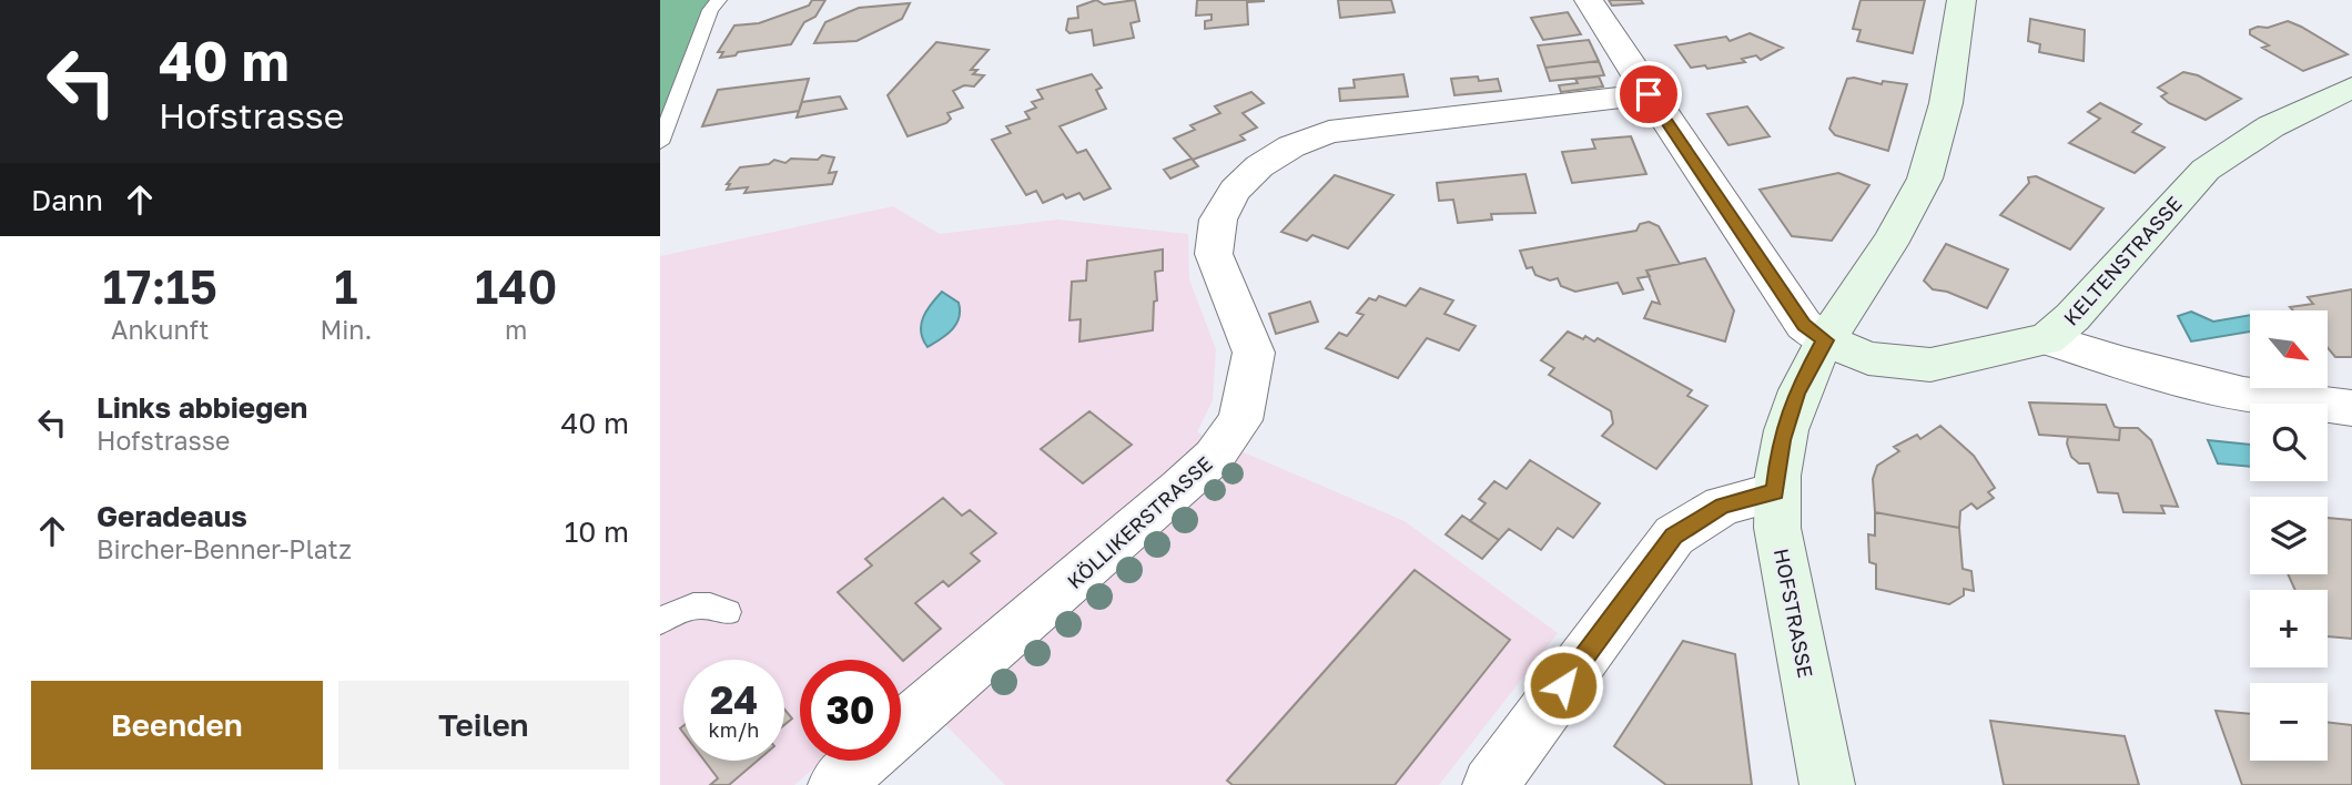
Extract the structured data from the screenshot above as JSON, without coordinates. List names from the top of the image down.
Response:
{
  "streets": {
    "main road": ["KELTENSTRASSE", "HOFSTRASSE"],
    "street": ["KÖLLIKERSTRASSE"]
  },
  "crossings": [
    ["KELTENSTRASSE", "HOFSTRASSE"]
  ],
  "north": "bottom right",
  "page": {
    "turn": ["40 m", "Hofstrasse"],
    "then": "Dann",
    "eta": [
      "17:15",
      "Ankunft",
      "1",
      "Min.",
      "140",
      "m"
    ],
    "map_buttons": ["+", "−"],
    "list": [
      {
        "name": "Links abbiegen",
        "note": "Hofstrasse",
        "value": "40 m"
      },
      {
        "name": "Geradeaus",
        "note": "Bircher-Benner-Platz",
        "value": "10 m"
      }
    ],
    "speed": "24 km/h",
    "limit": "30",
    "buttons": ["Beenden", "Teilen"]
  }
}
